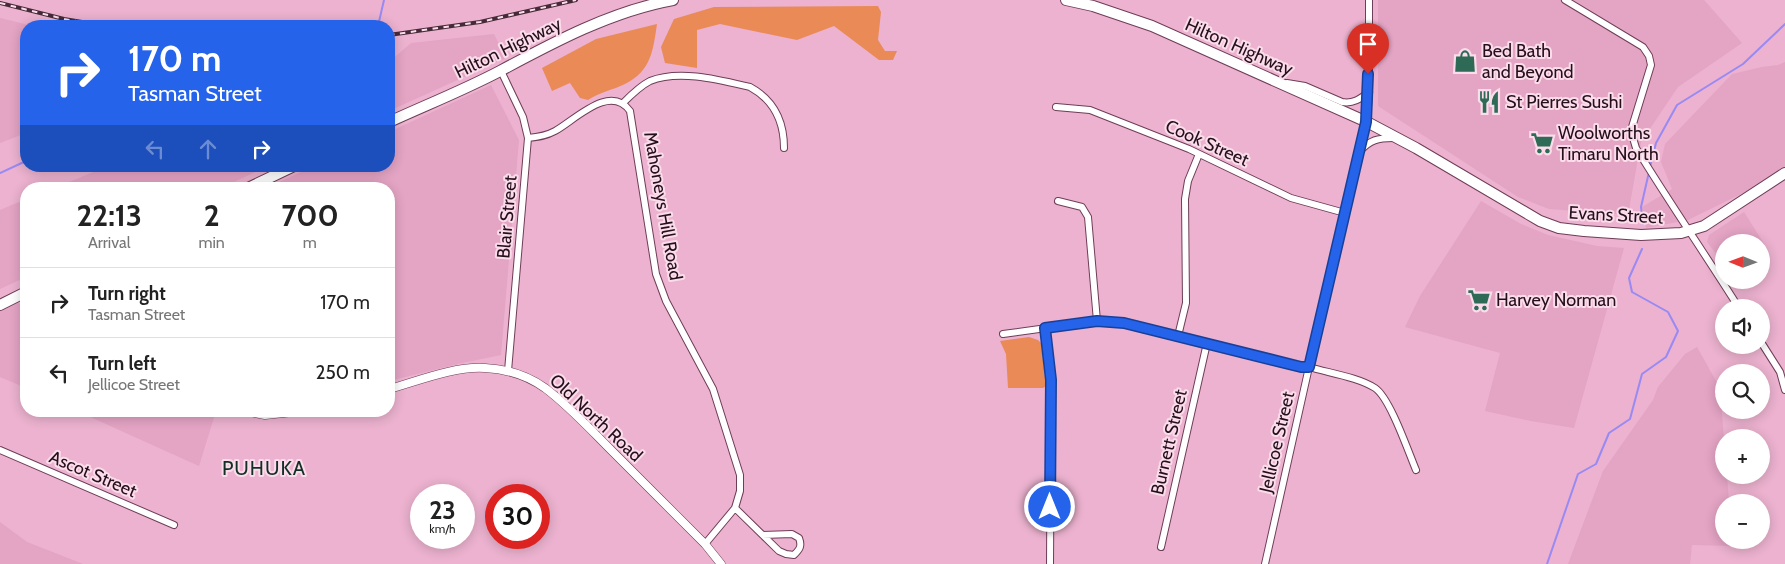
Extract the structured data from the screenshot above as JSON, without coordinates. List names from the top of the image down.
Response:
{
  "streets": {
    "highway": ["Hilton Highway", "Evans Street"],
    "street": [
      "Cook Street",
      "Mahoneys Hill Road",
      "Blair Street",
      "Old North Road",
      "Burnett Street",
      "Jellicoe Street",
      "Ascot Street"
    ]
  },
  "crossings": [
    ["Hilton Highway", "Evans Street"],
    ["Hilton Highway", "Blair Street"],
    ["Hilton Highway", "Jellicoe Street"],
    ["Cook Street", "Jellicoe Street"],
    ["Mahoneys Hill Road", "Old North Road"],
    ["Evans Street", "Jellicoe Street"],
    ["Blair Street", "Old North Road"]
  ],
  "districts": ["PUHUKA"],
  "places": {
    "shop": ["Bed Bath and Beyond"],
    "restaurant": ["St Pierres Sushi"],
    "supermarket": ["Woolworths Timaru North", "Harvey Norman"]
  },
  "north": "left",
  "page": {
    "turn": ["170 m", "Tasman Street"],
    "eta": [
      "22:13",
      "Arrival",
      "2",
      "min",
      "700",
      "m"
    ],
    "map_buttons": ["+", "−"],
    "list": [
      {
        "name": "Turn right",
        "note": "Tasman Street",
        "value": "170 m"
      },
      {
        "name": "Turn left",
        "note": "Jellicoe Street",
        "value": "250 m"
      }
    ],
    "speed": "23 km/h",
    "limit": "30"
  }
}
